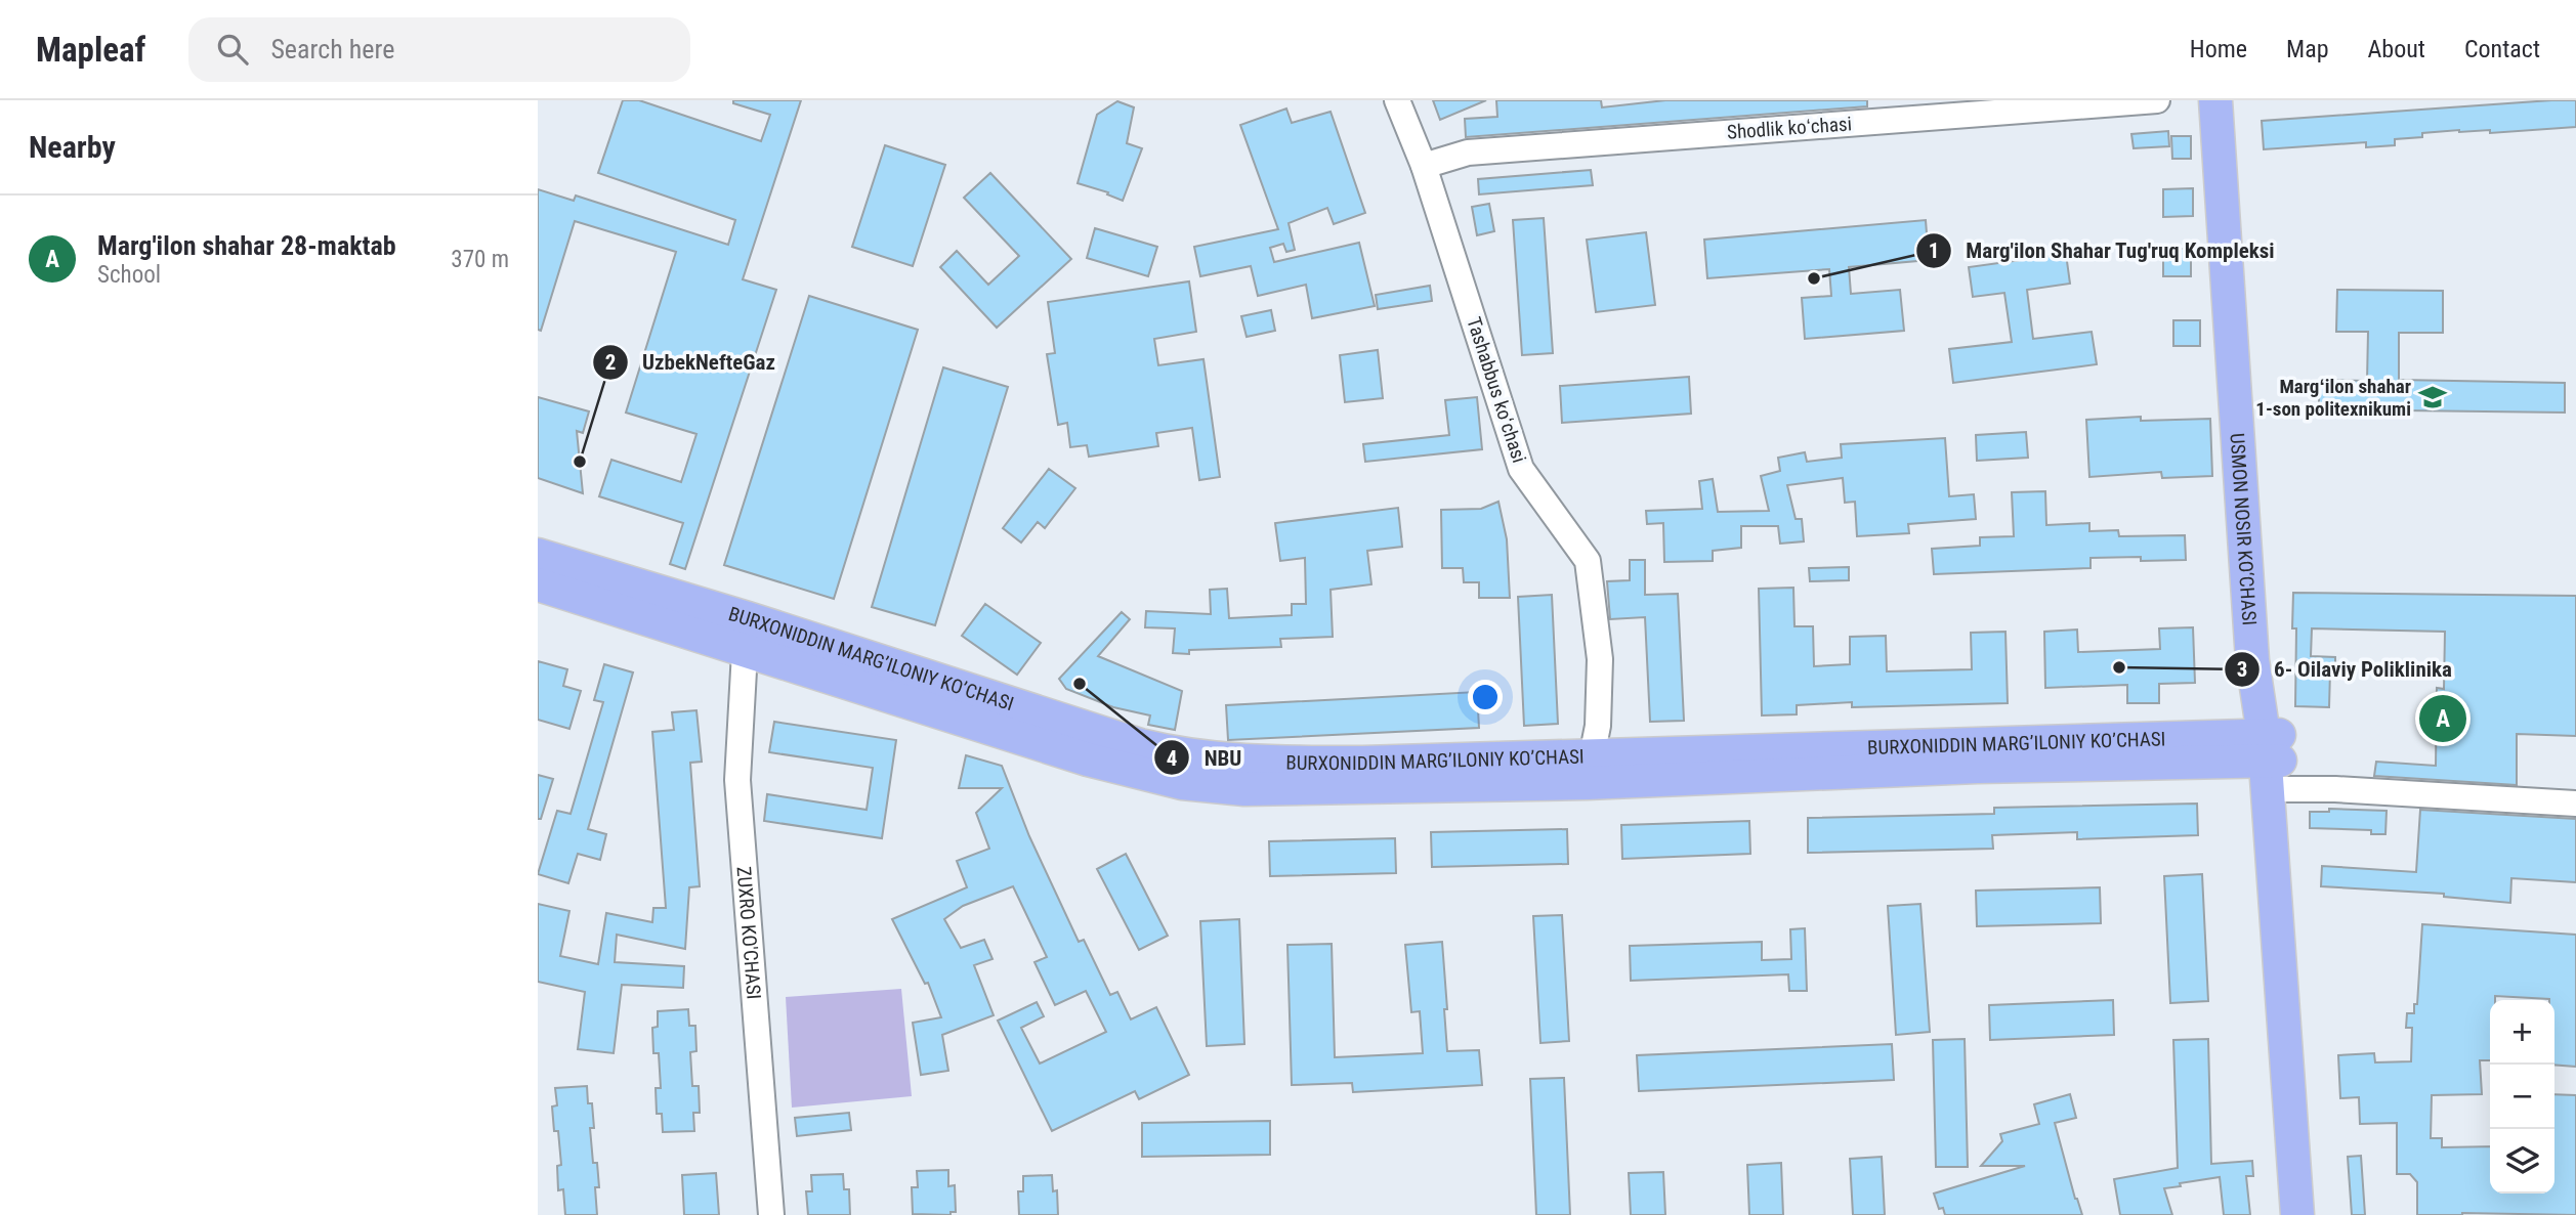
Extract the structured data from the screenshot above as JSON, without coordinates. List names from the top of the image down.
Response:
{
  "streets": {
    "main road": ["USMON NOSIR KO‘CHASI", "BURXONIDDIN MARG’ILONIY KO’CHASI"],
    "street": ["Shodlik koʻchasi", "Tashabbus koʻchasi", "ZUXRO KO'CHASI"]
  },
  "crossings": [
    ["Shodlik koʻchasi", "Tashabbus koʻchasi"],
    ["Tashabbus koʻchasi", "BURXONIDDIN MARG’ILONIY KO’CHASI"],
    ["USMON NOSIR KO‘CHASI", "BURXONIDDIN MARG’ILONIY KO’CHASI"],
    ["BURXONIDDIN MARG’ILONIY KO’CHASI", "ZUXRO KO'CHASI"]
  ],
  "places": {
    "other": [
      "Marg'ilon Shahar Tug'ruq Kompleksi",
      "UzbekNefteGaz",
      "6- Oilaviy Poliklinika",
      "NBU"
    ],
    "school or university": ["Margʻilon shahar 1-son politexnikumi"]
  },
  "page": {
    "header": "Mapleaf",
    "search": "Search here",
    "nav": [
      "Home",
      "Map",
      "About",
      "Contact"
    ],
    "heading": "Nearby",
    "list": [
      {
        "mark": "A",
        "name": "Marg'ilon shahar 28-maktab",
        "note": "School",
        "value": "370 m"
      }
    ],
    "pins": "A",
    "map_buttons": ["+", "−"]
  }
}
